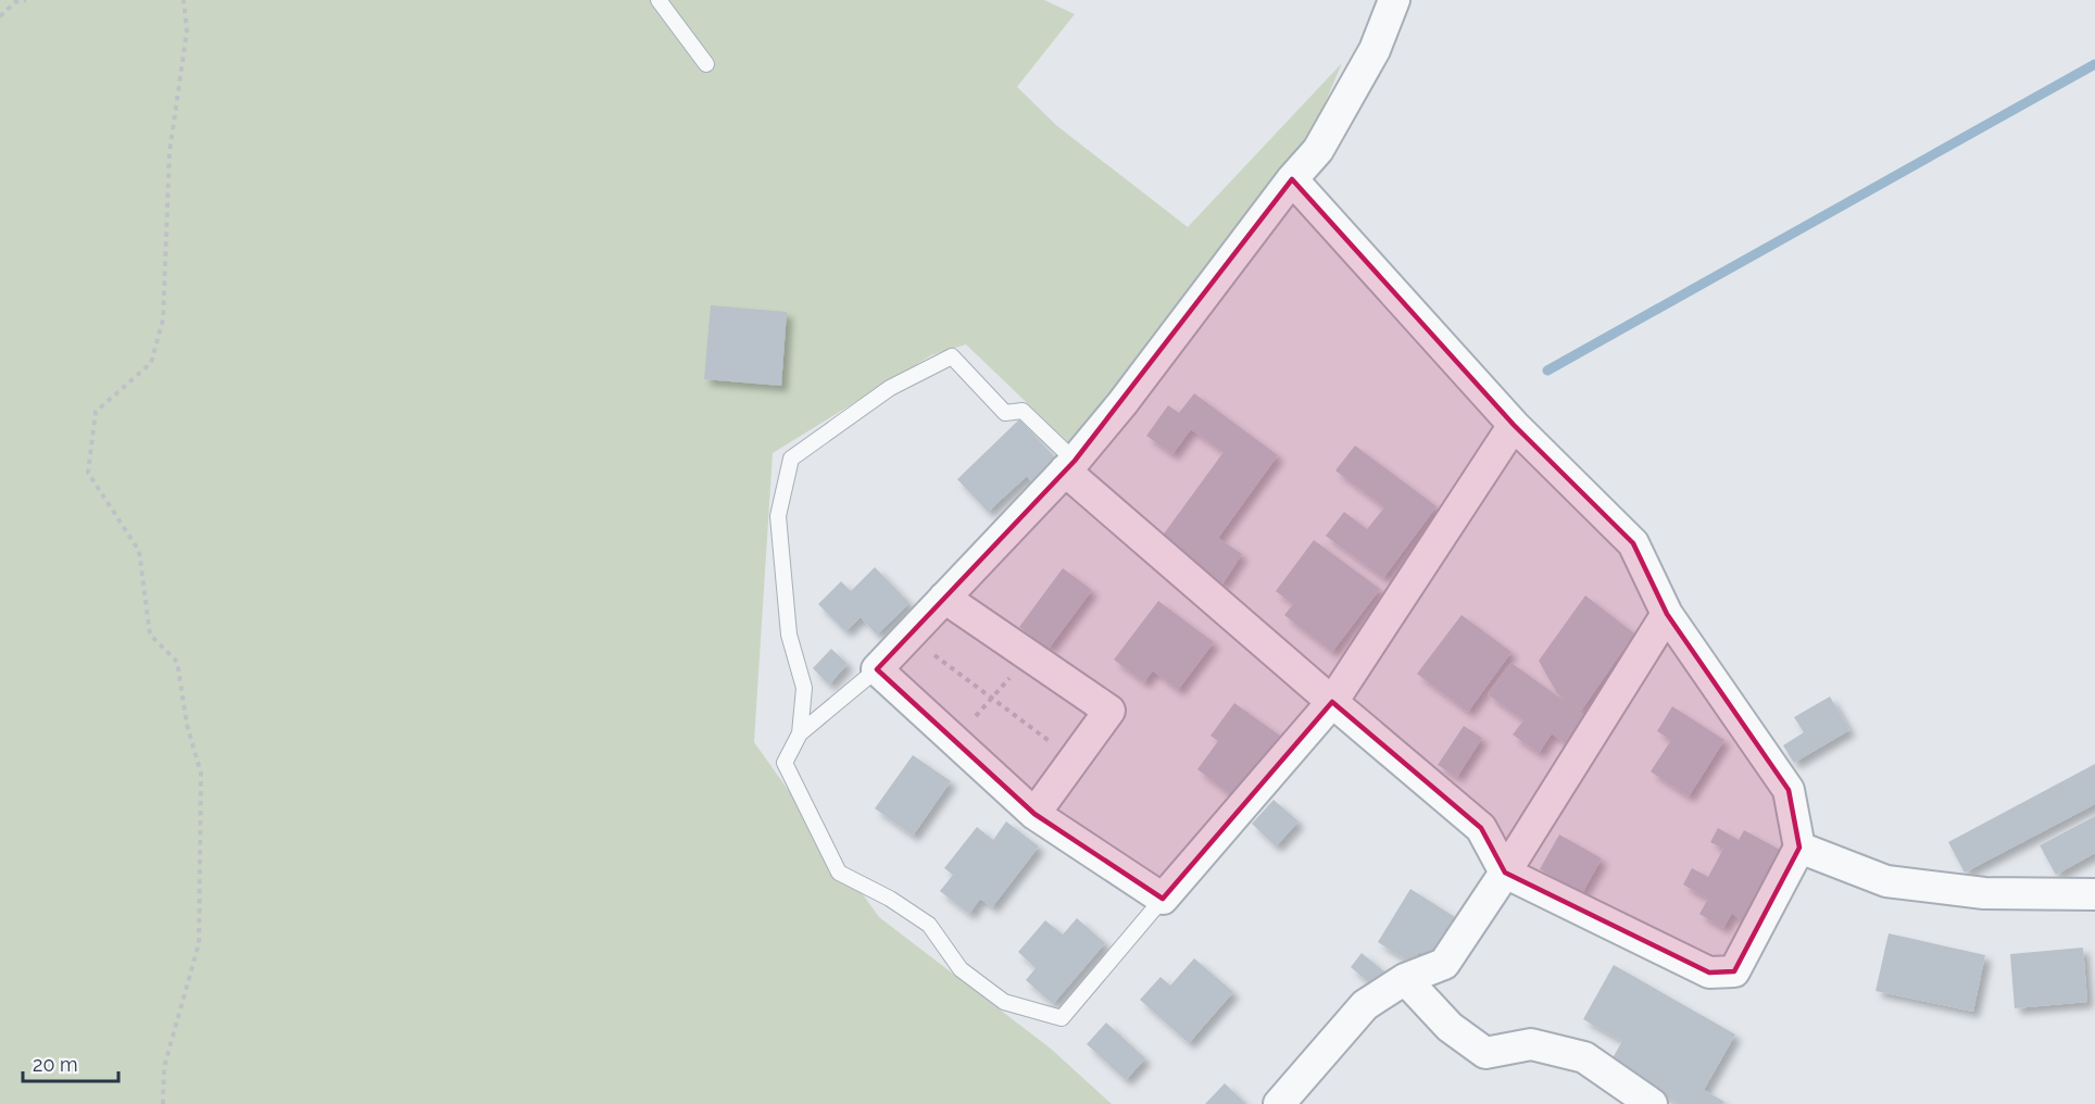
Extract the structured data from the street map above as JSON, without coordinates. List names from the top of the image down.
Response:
{
  "scale_bar": "20 m"
}
